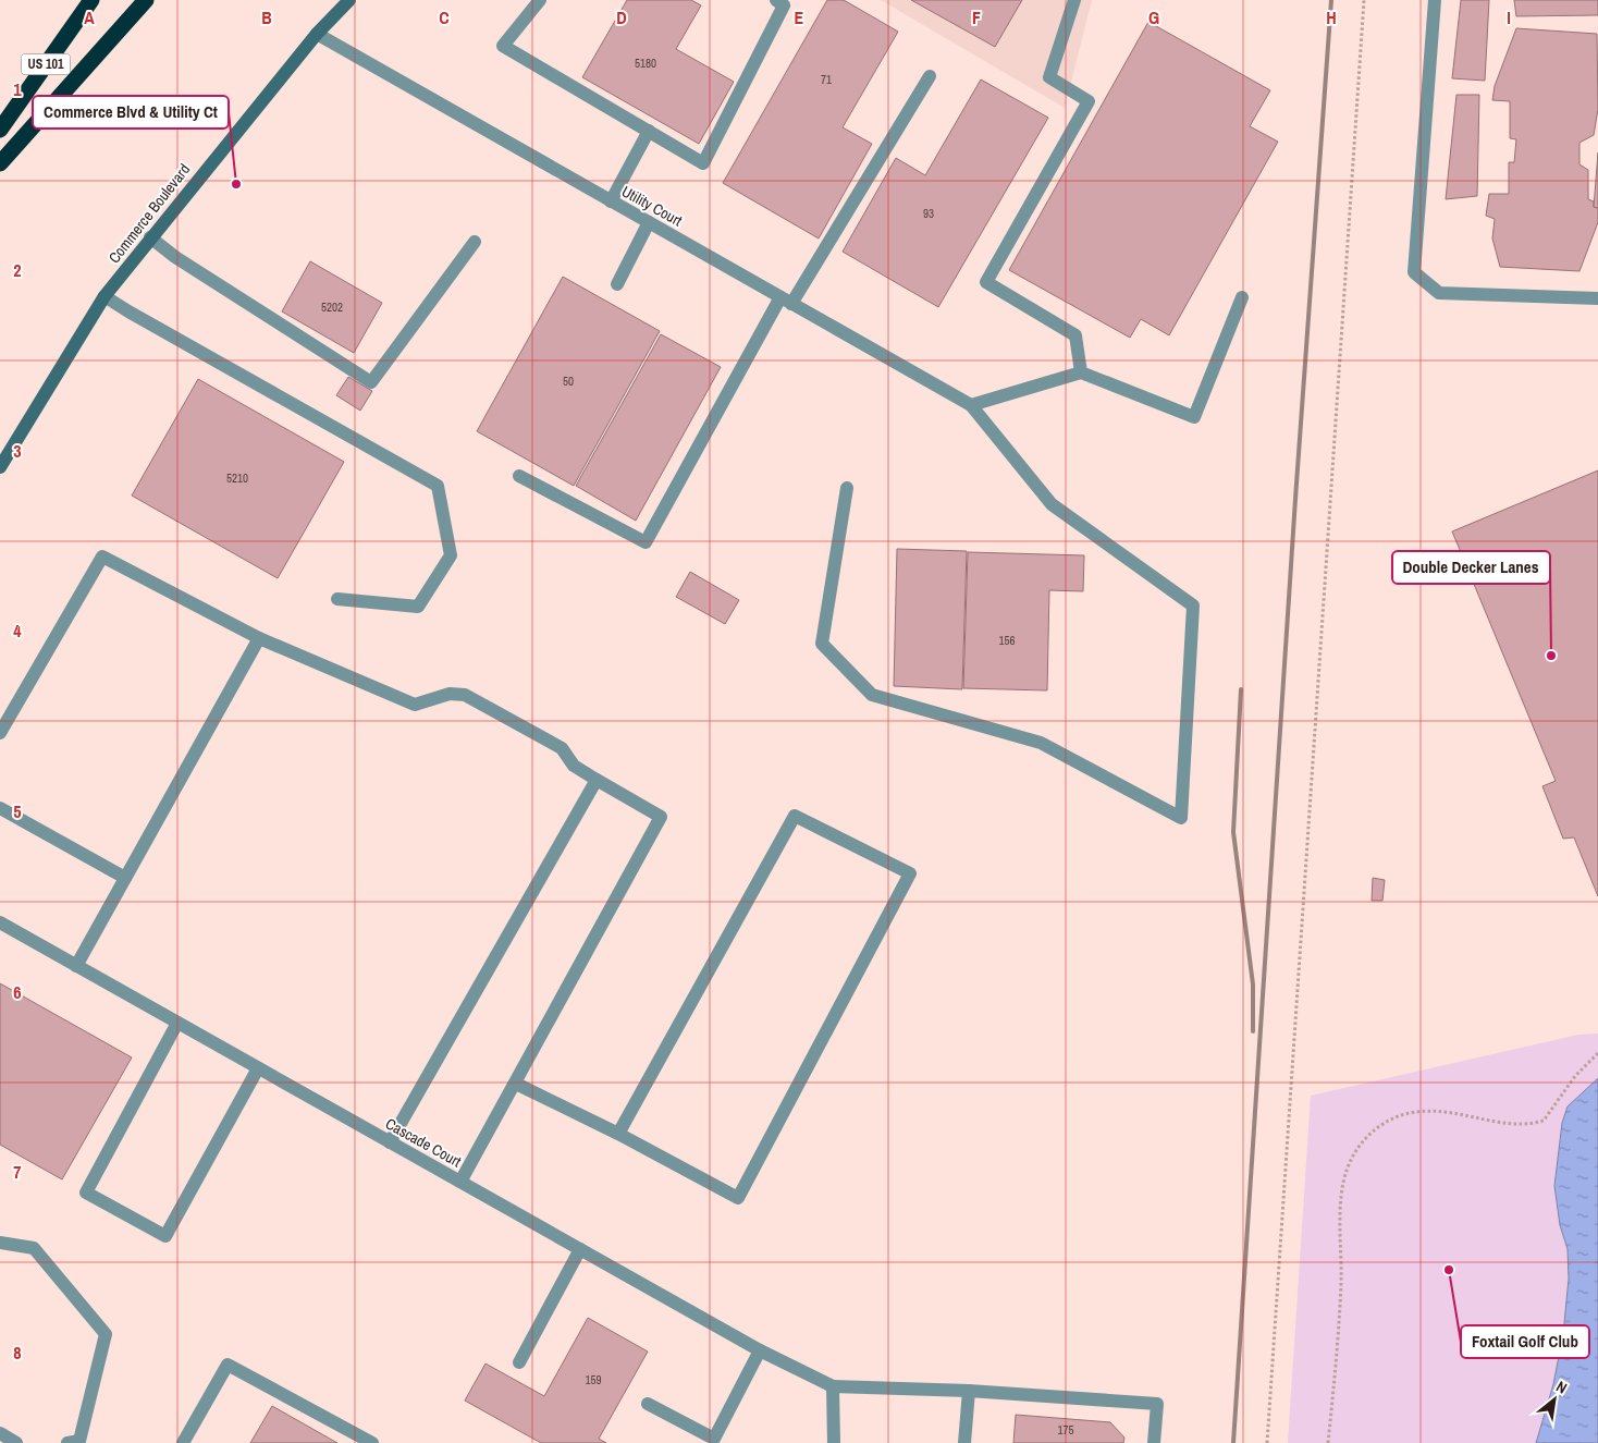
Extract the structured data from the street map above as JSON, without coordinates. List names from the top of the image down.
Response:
{
  "streets": {
    "highway": ["US 101"],
    "street": ["Utility Court", "Commerce Boulevard", "Cascade Court"]
  },
  "crossings": [
    ["Utility Court", "Commerce Boulevard"]
  ],
  "places": ["Commerce Blvd & Utility Ct", "Double Decker Lanes", "Foxtail Golf Club"],
  "house_numbers": [
    "5180",
    "71",
    "93",
    "5202",
    "50",
    "5210",
    "156",
    "159",
    "175"
  ],
  "north": "top right",
  "grid": {
    "columns": [
      "A",
      "B",
      "C",
      "D",
      "E",
      "F",
      "G",
      "H",
      "I"
    ],
    "rows": [
      "1",
      "2",
      "3",
      "4",
      "5",
      "6",
      "7",
      "8"
    ]
  }
}
